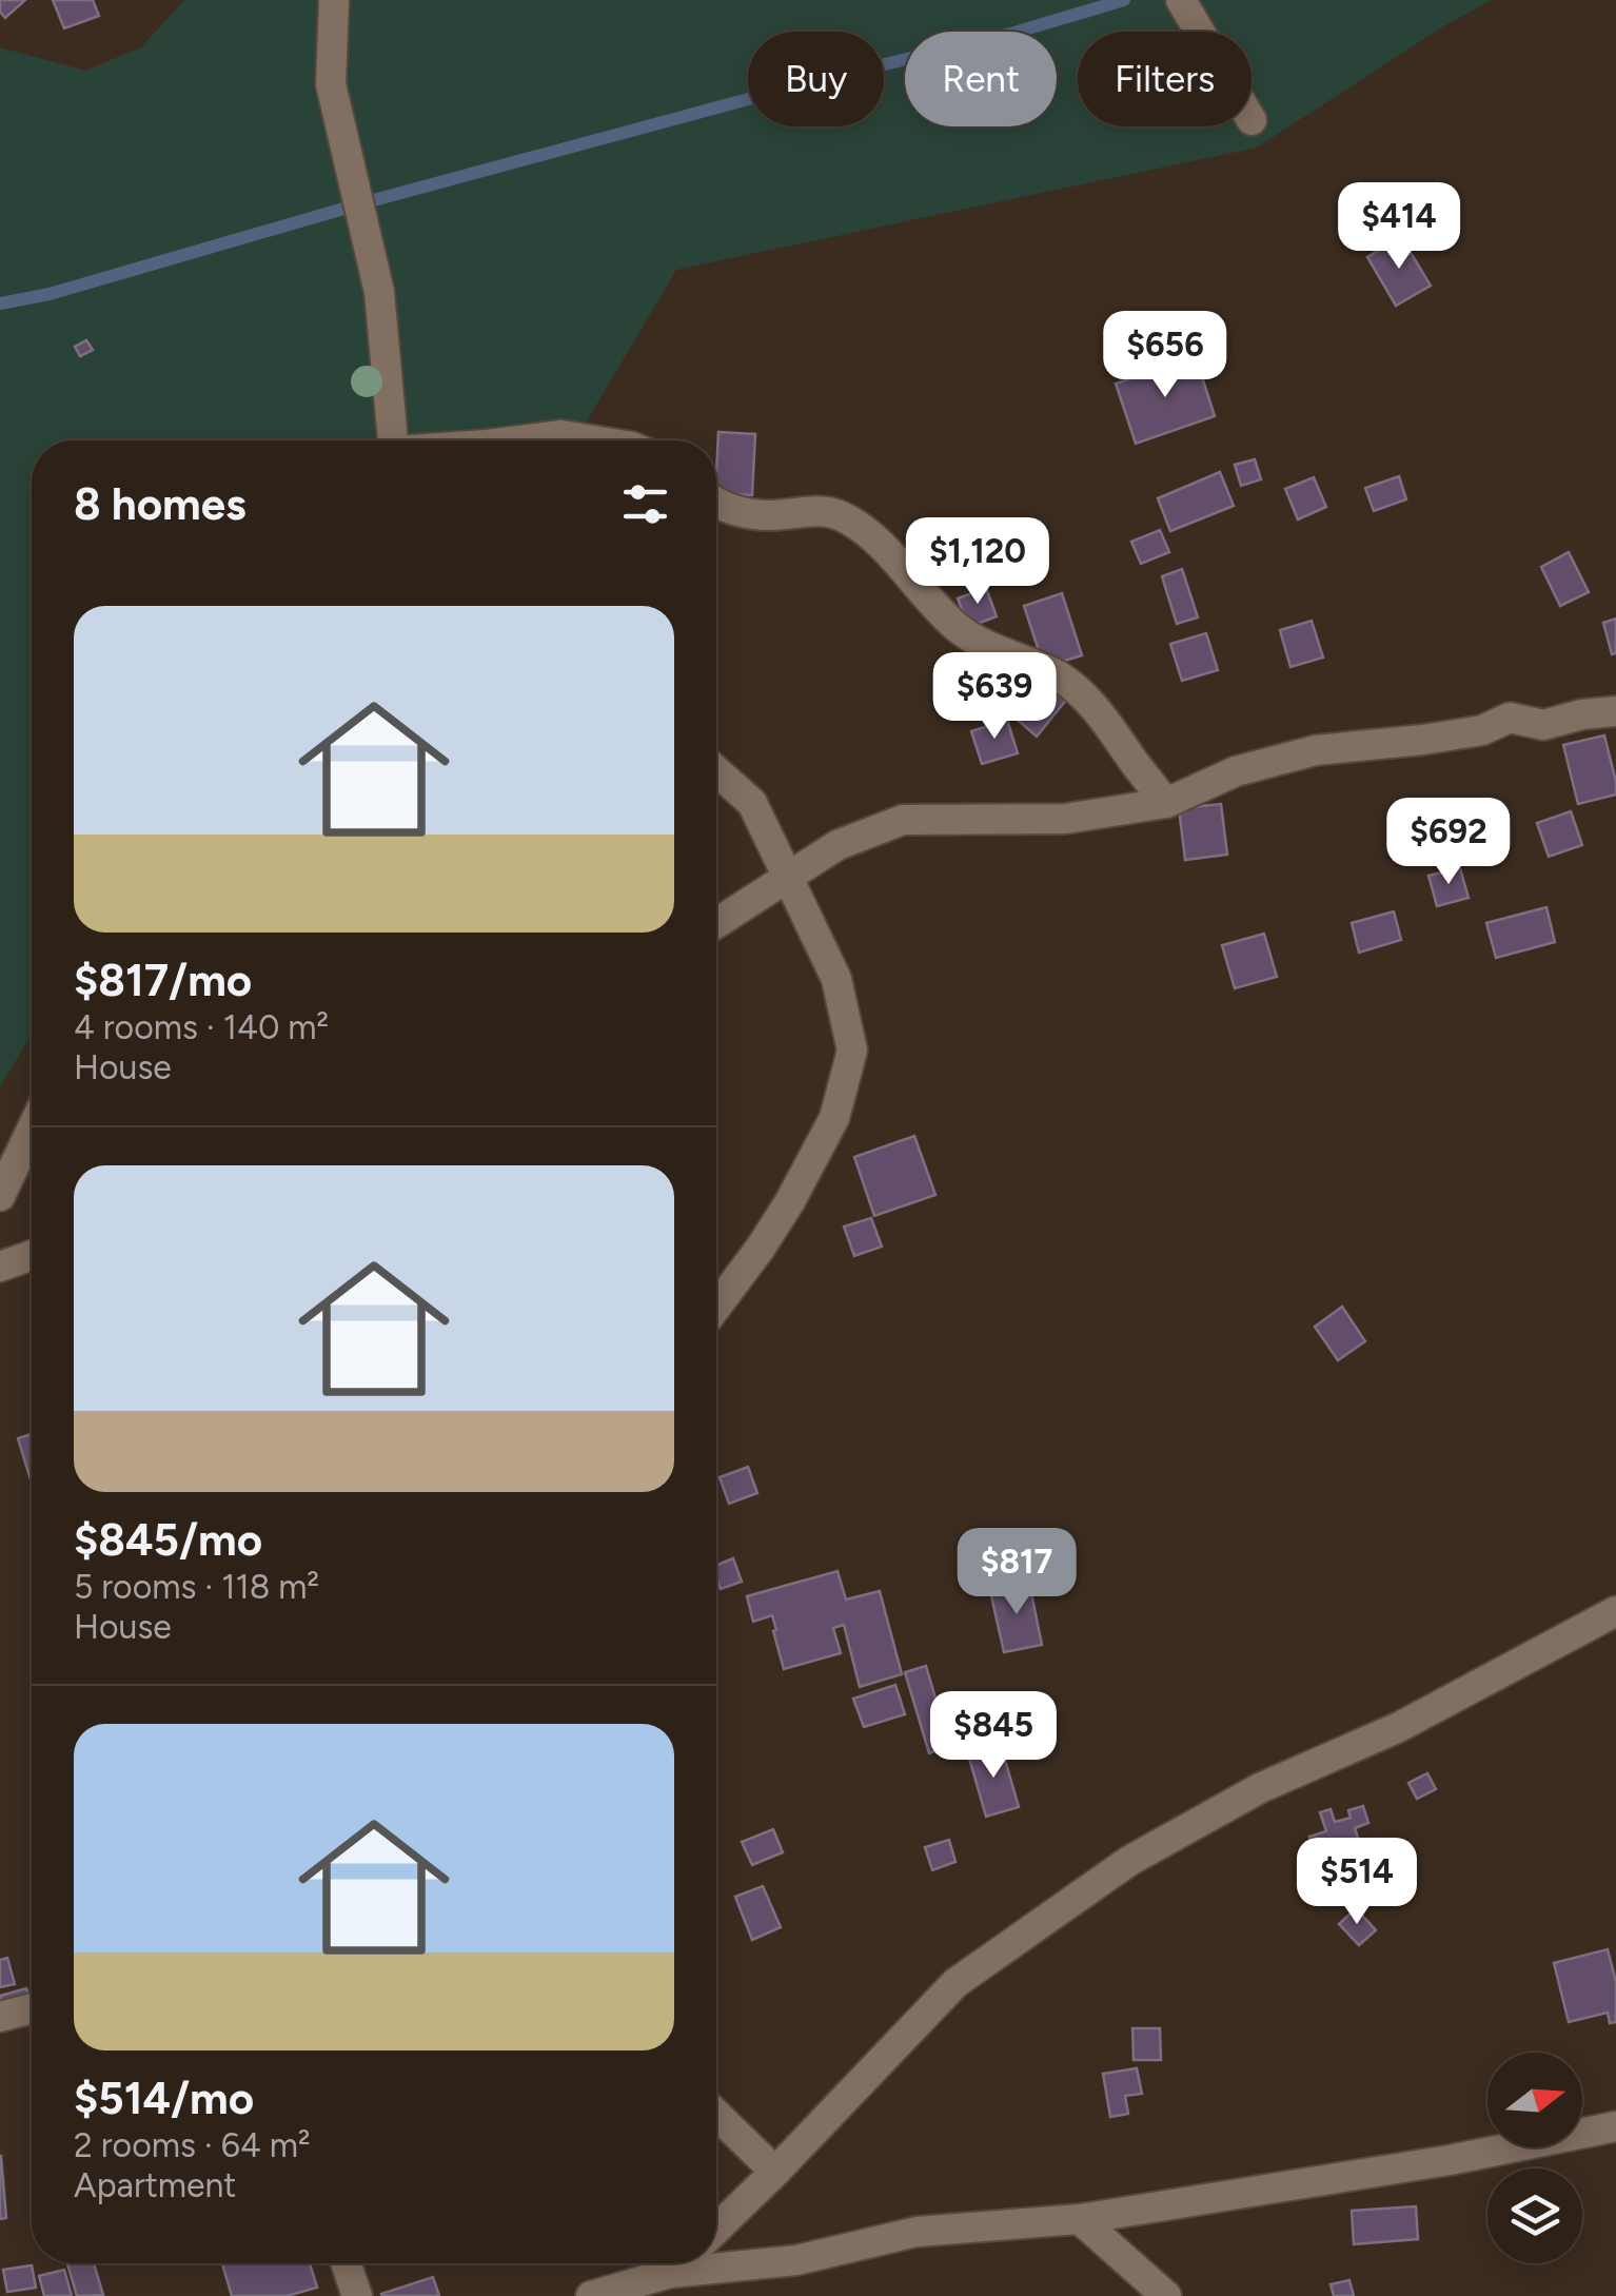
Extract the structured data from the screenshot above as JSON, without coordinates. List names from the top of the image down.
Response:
{
  "north": "right",
  "page": {
    "chip": ["Buy", "Rent", "Filters"],
    "price": [
      "$414",
      "$656",
      "$1,120",
      "$639",
      "$692",
      "$817",
      "$845",
      "$514"
    ],
    "heading": "8 homes",
    "list": [
      {
        "name": "$817/mo",
        "note": "4 rooms · 140 m² · House"
      },
      {
        "name": "$845/mo",
        "note": "5 rooms · 118 m² · House"
      },
      {
        "name": "$514/mo",
        "note": "2 rooms · 64 m² · Apartment"
      }
    ]
  }
}
